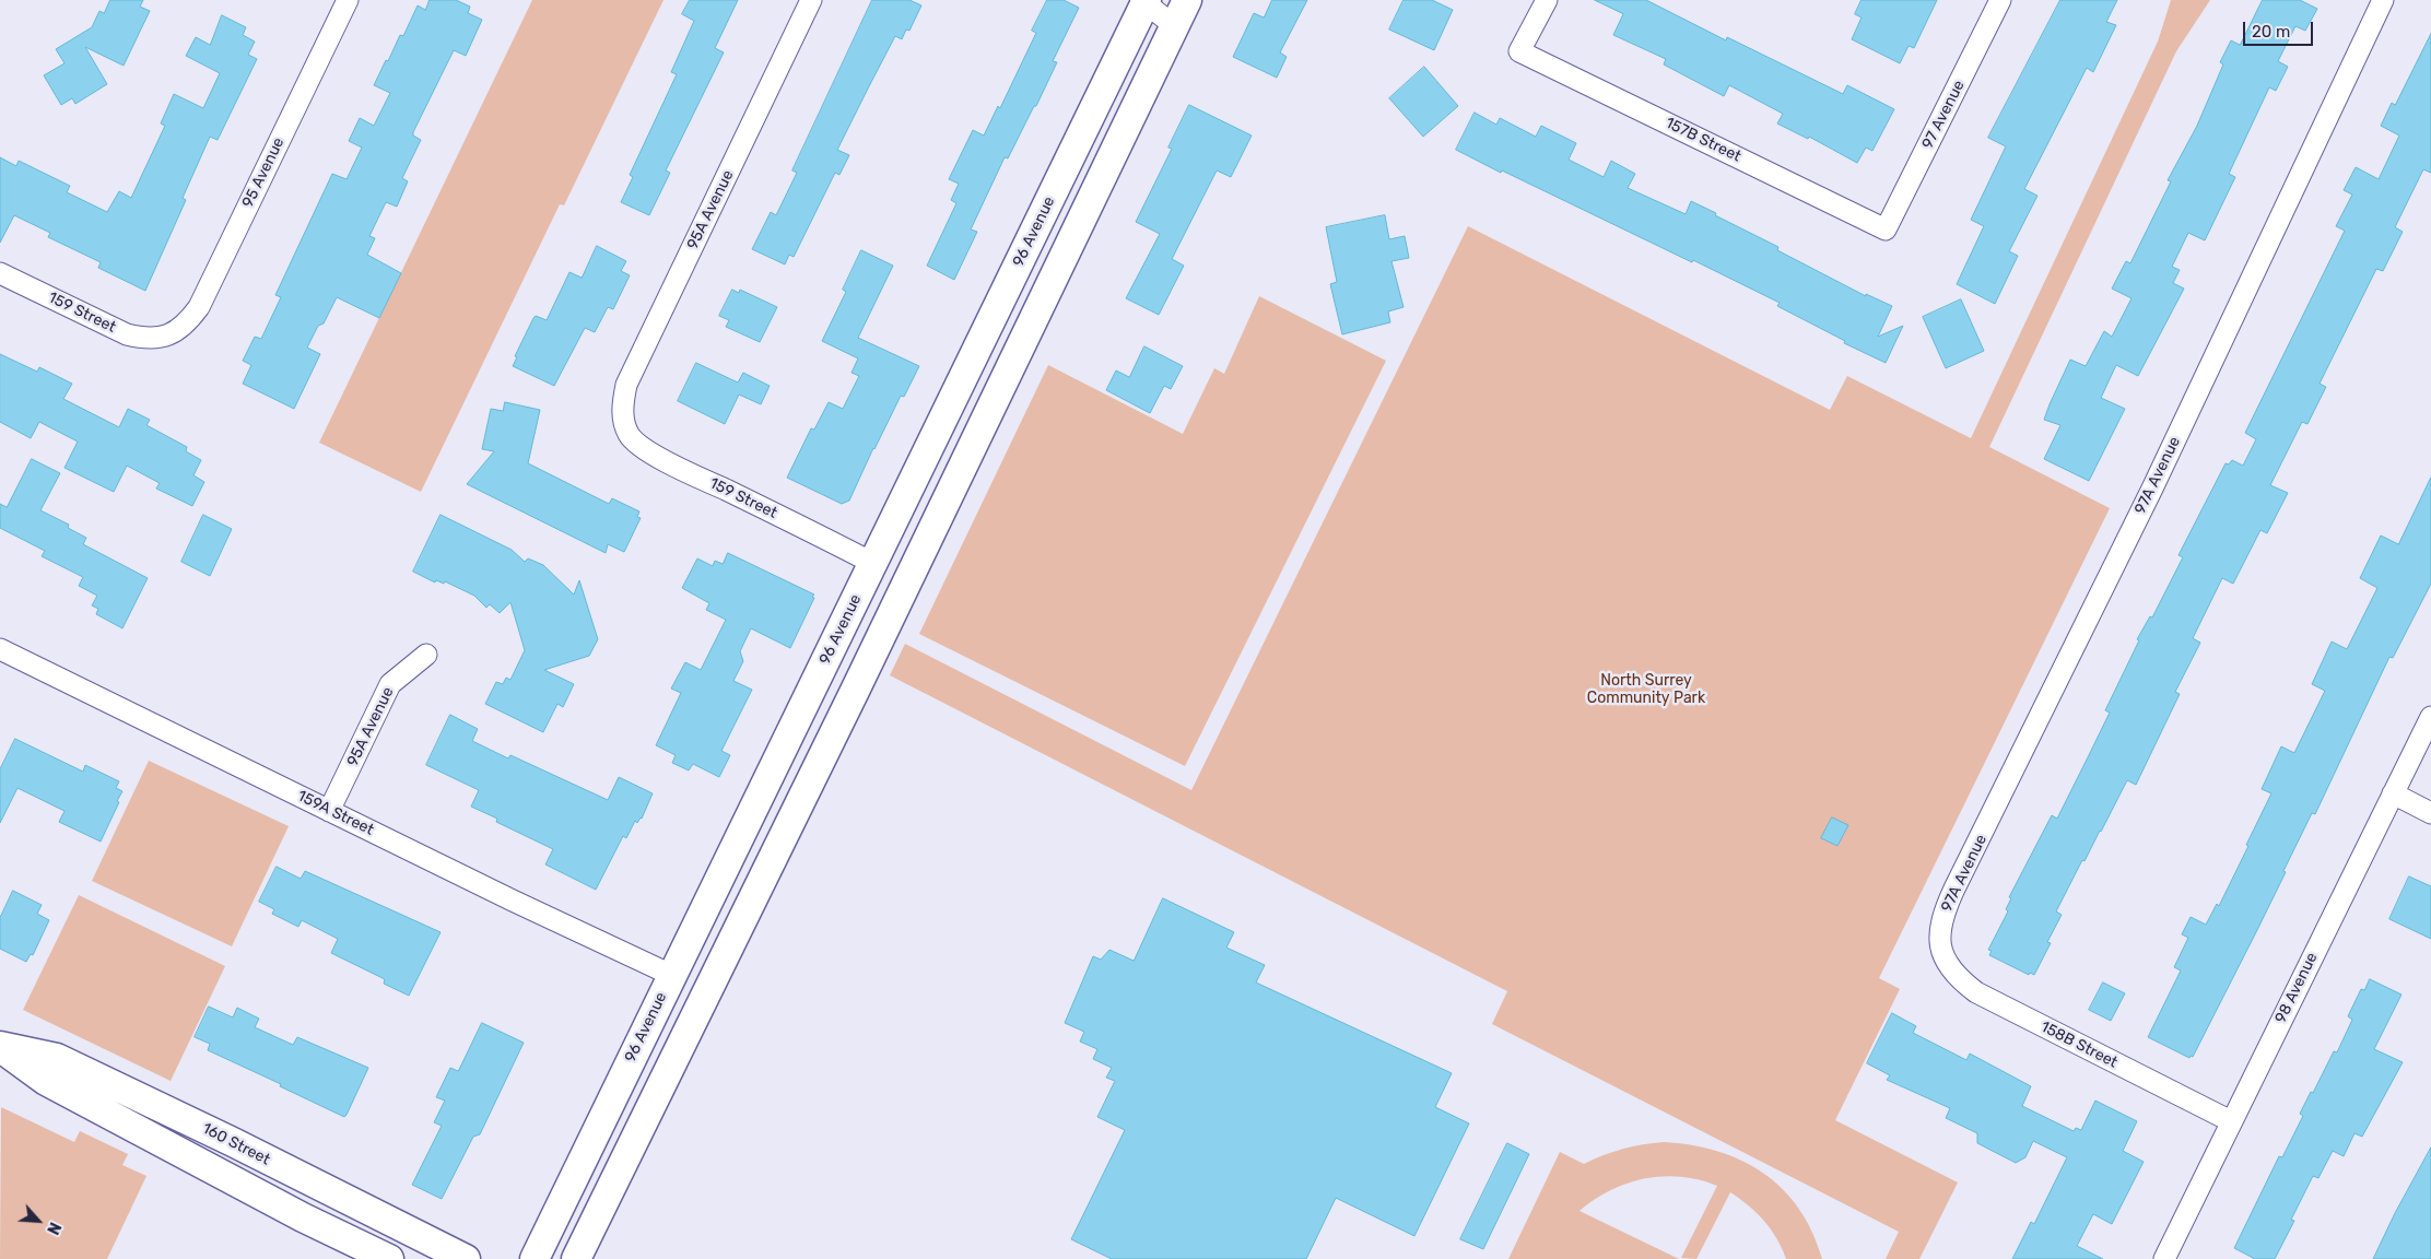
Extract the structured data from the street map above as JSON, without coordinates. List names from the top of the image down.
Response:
{
  "streets": {
    "main road": ["96 Avenue", "160 Street"],
    "street": [
      "97 Avenue",
      "157B Street",
      "95 Avenue",
      "95A Avenue",
      "159 Street",
      "97A Avenue",
      "159A Street",
      "98 Avenue",
      "158B Street"
    ]
  },
  "crossings": [
    ["97 Avenue", "157B Street"],
    ["95 Avenue", "159 Street"],
    ["95A Avenue", "159 Street"],
    ["95A Avenue", "159A Street"],
    ["96 Avenue", "159 Street"],
    ["96 Avenue", "159A Street"],
    ["97A Avenue", "158B Street"],
    ["98 Avenue", "158B Street"]
  ],
  "parks": ["North Surrey Community Park"],
  "scale_bar": "20 m",
  "north": "bottom right"
}
